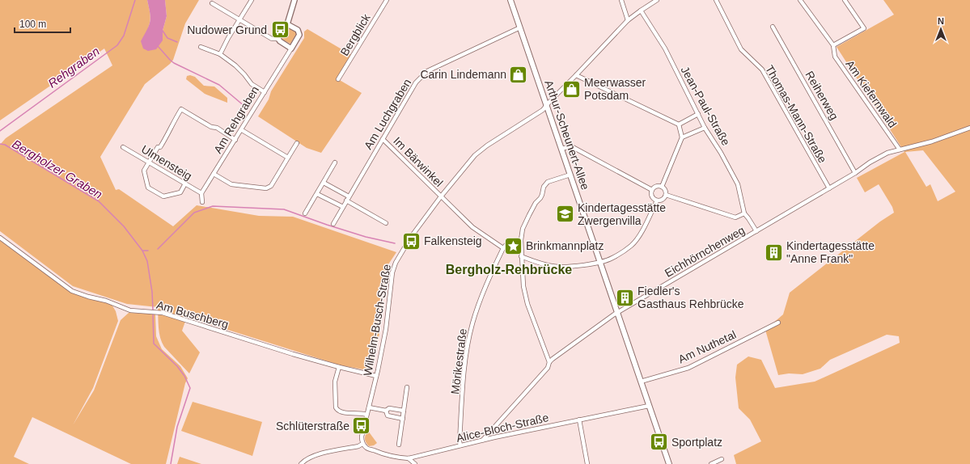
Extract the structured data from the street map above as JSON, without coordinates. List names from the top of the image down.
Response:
{
  "streets": {
    "main road": ["Arthur-Scheunert-Allee"],
    "street": [
      "Bergblick",
      "Am Kiefernwald",
      "Reiherweg",
      "Jean-Paul-Straße",
      "Am Luchgraben",
      "Thomas-Mann-Straße",
      "Am Rehgraben",
      "Im Bärwinkel",
      "Ulmensteig",
      "Eichhörnchenweg",
      "Am Buschberg",
      "Wilhelm-Busch-Straße",
      "Am Nuthetal",
      "Mörikestraße",
      "Alice-Bloch-Straße"
    ]
  },
  "crossings": [
    ["Am Kiefernwald", "Eichhörnchenweg"],
    ["Reiherweg", "Eichhörnchenweg"],
    ["Jean-Paul-Straße", "Wilhelm-Busch-Straße"],
    ["Am Luchgraben", "Arthur-Scheunert-Allee"],
    ["Am Luchgraben", "Im Bärwinkel"],
    ["Thomas-Mann-Straße", "Eichhörnchenweg"],
    ["Am Rehgraben", "Ulmensteig"],
    ["Arthur-Scheunert-Allee", "Eichhörnchenweg"],
    ["Arthur-Scheunert-Allee", "Wilhelm-Busch-Straße"],
    ["Arthur-Scheunert-Allee", "Am Nuthetal"],
    ["Arthur-Scheunert-Allee", "Alice-Bloch-Straße"],
    ["Im Bärwinkel", "Wilhelm-Busch-Straße"],
    ["Im Bärwinkel", "Mörikestraße"],
    ["Eichhörnchenweg", "Alice-Bloch-Straße"],
    ["Am Buschberg", "Wilhelm-Busch-Straße"],
    ["Wilhelm-Busch-Straße", "Alice-Bloch-Straße"],
    ["Mörikestraße", "Alice-Bloch-Straße"]
  ],
  "districts": ["Bergholz-Rehbrücke"],
  "water": ["Rehgraben", "Bergholzer Graben"],
  "places": {
    "bus stop": [
      "Nudower Grund",
      "Falkensteig",
      "Schlüterstraße",
      "Sportplatz"
    ],
    "shop": ["Carin Lindemann", "Meerwasser Potsdam"],
    "school or university": ["Kindertagesstätte Zwergenvilla"],
    "place": ["Brinkmannplatz"],
    "building": ["Kindertagesstätte \"Anne Frank\"", "Fiedler's Gasthaus Rehbrücke"]
  },
  "scale_bar": "100 m",
  "north": "top"
}
